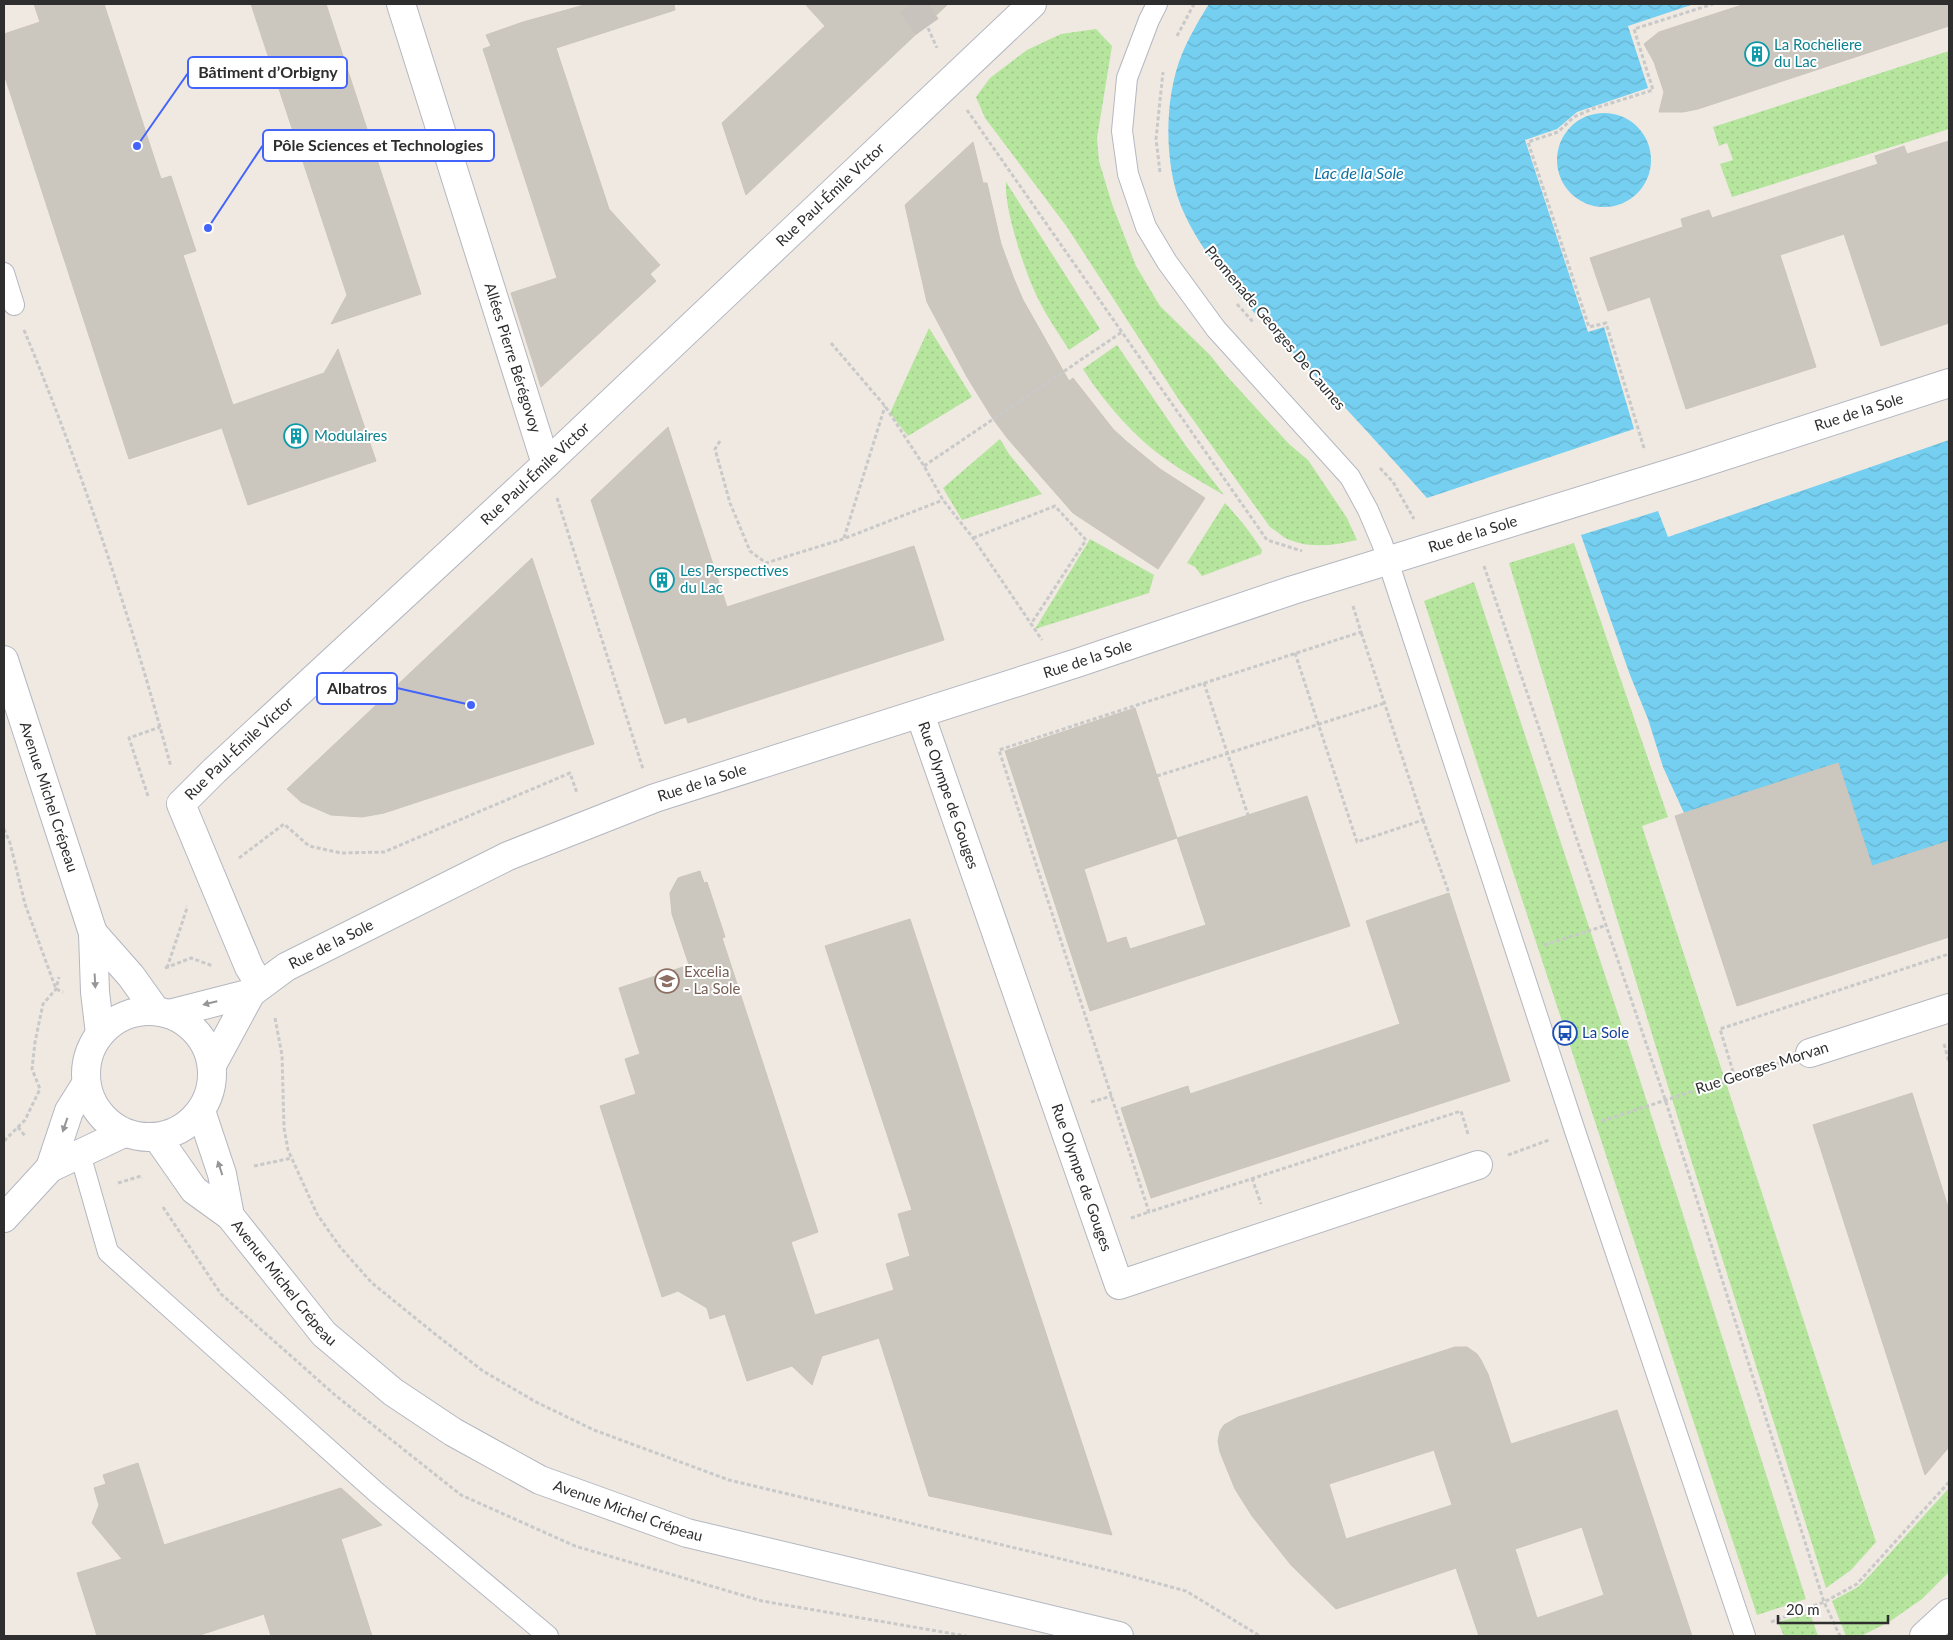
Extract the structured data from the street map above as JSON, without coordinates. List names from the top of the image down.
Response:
{
  "streets": {
    "street": [
      "Rue Paul-Émile Victor",
      "Allées Pierre Bérégovoy",
      "Rue de la Sole",
      "Avenue Michel Crépeau",
      "Rue Olympe de Gouges",
      "Rue Georges Morvan"
    ],
    "path": ["Promenade Georges De Caunes"]
  },
  "crossings": [
    ["Rue Paul-Émile Victor", "Allées Pierre Bérégovoy"],
    ["Rue Paul-Émile Victor", "Rue de la Sole"],
    ["Rue de la Sole", "Avenue Michel Crépeau"],
    ["Rue de la Sole", "Rue Olympe de Gouges"],
    ["Rue Olympe de Gouges", "Rue Georges Morvan"]
  ],
  "water": ["Lac de la Sole"],
  "places": {
    "building": ["La Rocheliere du Lac", "Modulaires", "Les Perspectives du Lac"],
    "other": ["Bâtiment d’Orbigny", "Pôle Sciences et Technologies", "Albatros"],
    "school or university": ["Excelia - La Sole"],
    "bus stop": ["La Sole"]
  },
  "scale_bar": "20 m"
}
